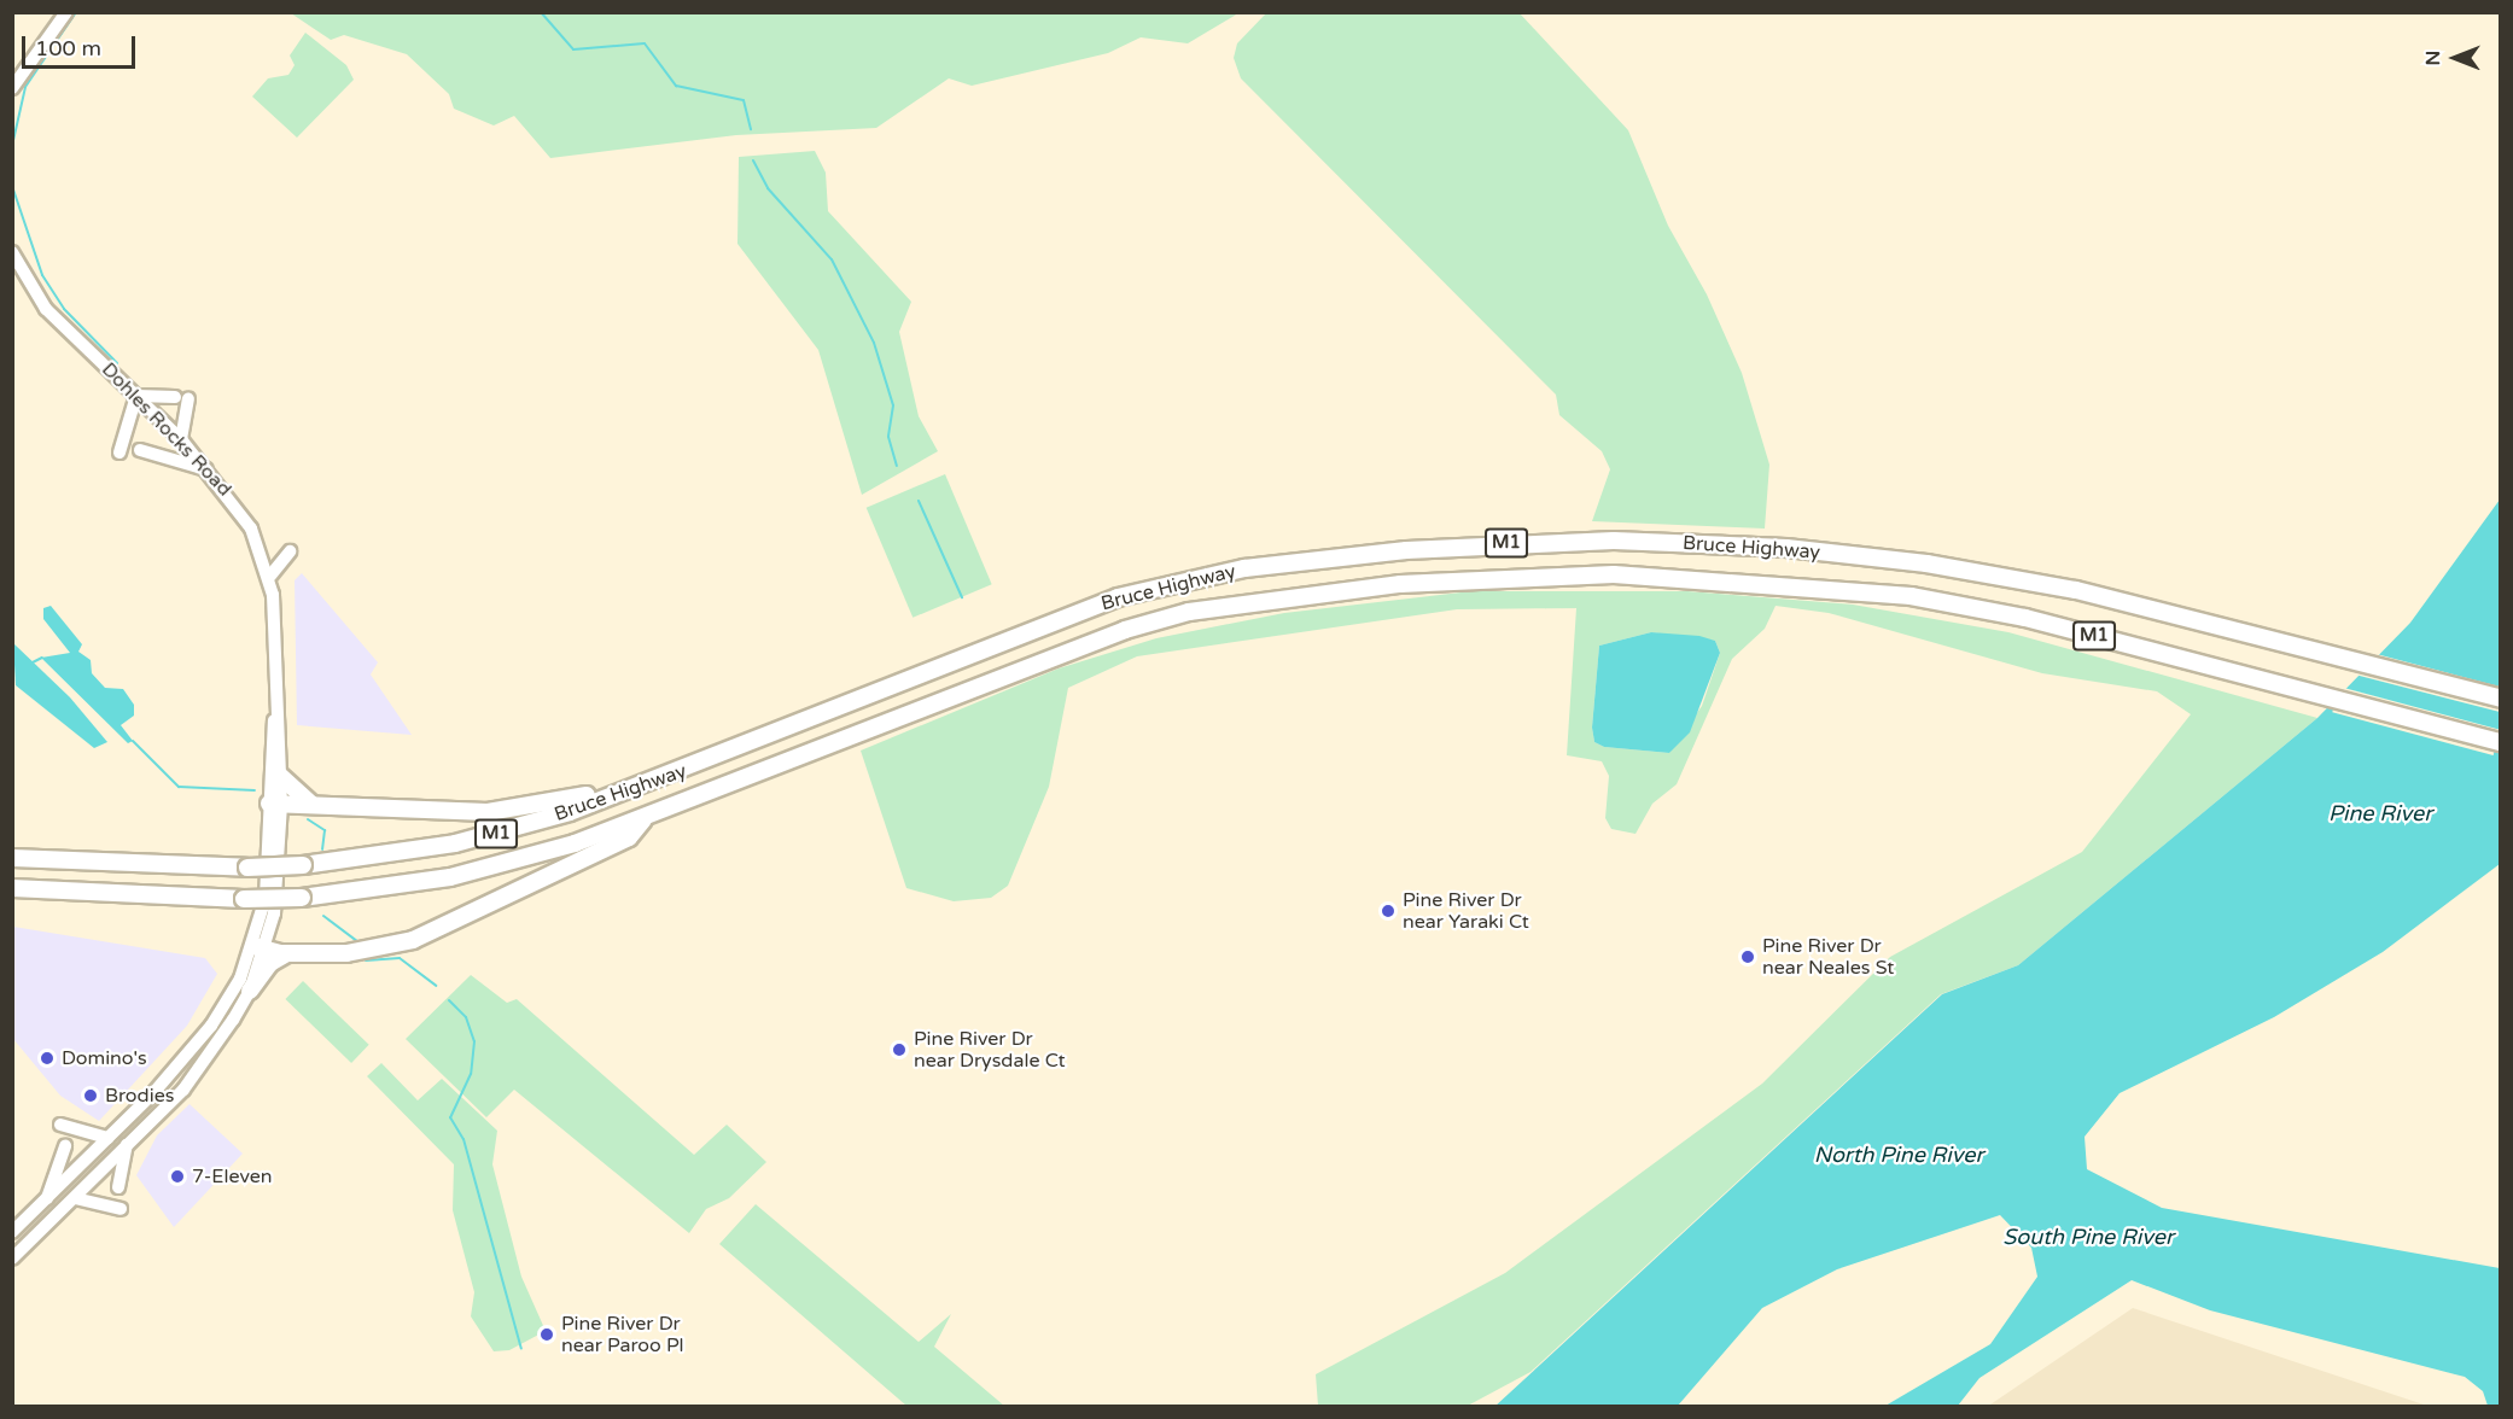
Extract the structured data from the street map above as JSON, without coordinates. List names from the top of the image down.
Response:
{
  "streets": {
    "highway": ["M1", "Bruce Highway"],
    "main road": ["Dohles Rocks Road"]
  },
  "water": ["Pine River", "North Pine River", "South Pine River"],
  "places": [
    "Pine River Dr near Yaraki Ct",
    "Pine River Dr near Neales St",
    "Pine River Dr near Drysdale Ct",
    "Domino's",
    "Brodies",
    "7-Eleven",
    "Pine River Dr near Paroo Pl"
  ],
  "scale_bar": "100 m",
  "north": "left"
}
